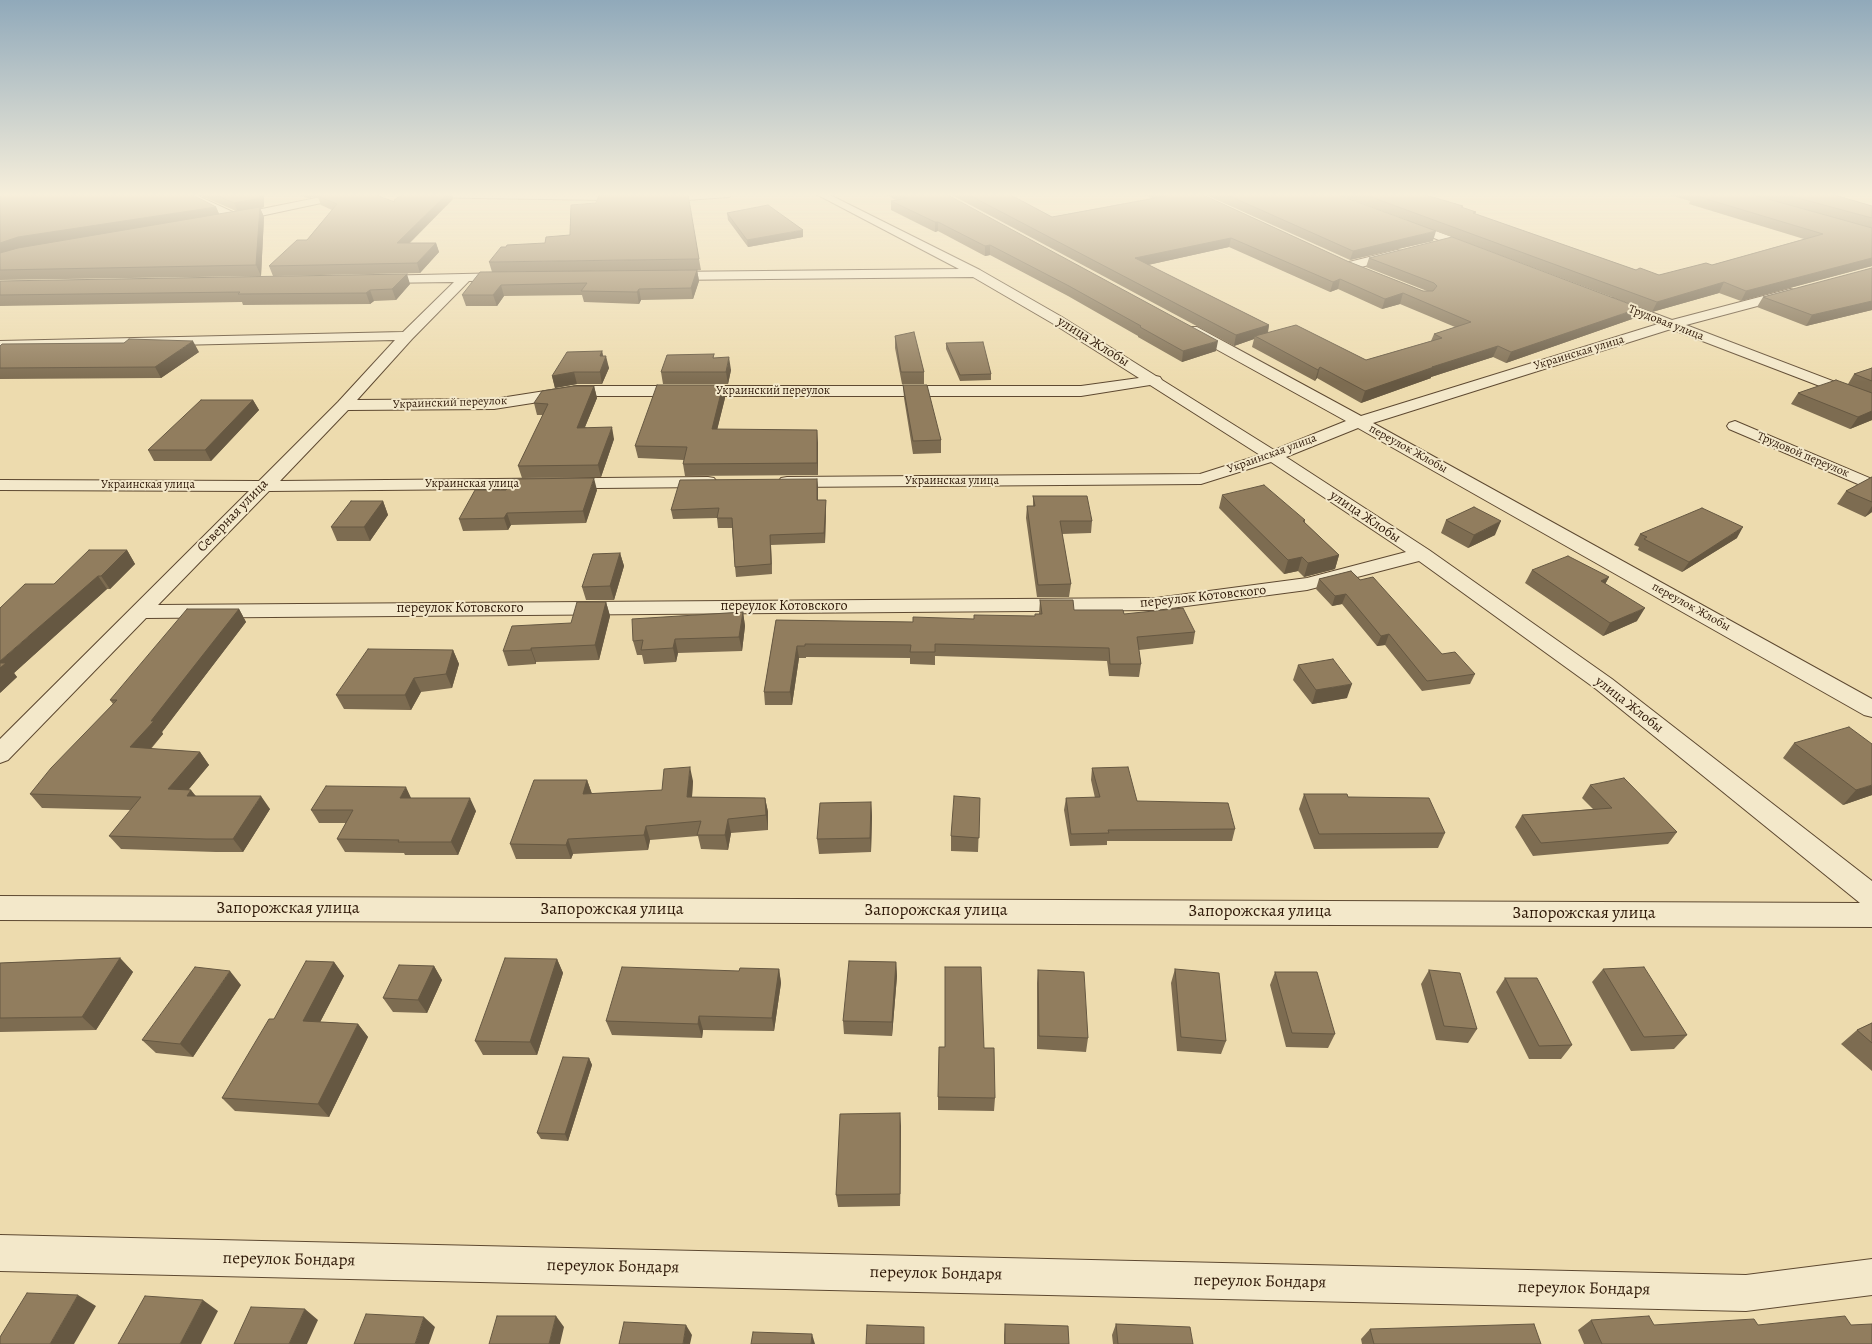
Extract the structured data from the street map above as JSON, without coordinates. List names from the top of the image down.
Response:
{
  "streets": {
    "street": [
      "Трудовая улица",
      "улица Жлобы",
      "Украинская улица",
      "Украинский переулок",
      "переулок Жлобы",
      "Трудовой переулок",
      "Северная улица",
      "переулок Котовского",
      "Запорожская улица",
      "переулок Бондаря"
    ]
  },
  "crossings": [
    ["Трудовая улица", "Украинская улица"],
    ["улица Жлобы", "Украинская улица"],
    ["улица Жлобы", "Украинский переулок"],
    ["улица Жлобы", "переулок Котовского"],
    ["Украинская улица", "переулок Жлобы"],
    ["Украинская улица", "Северная улица"],
    ["Украинский переулок", "Северная улица"],
    ["Северная улица", "переулок Котовского"]
  ]
}
